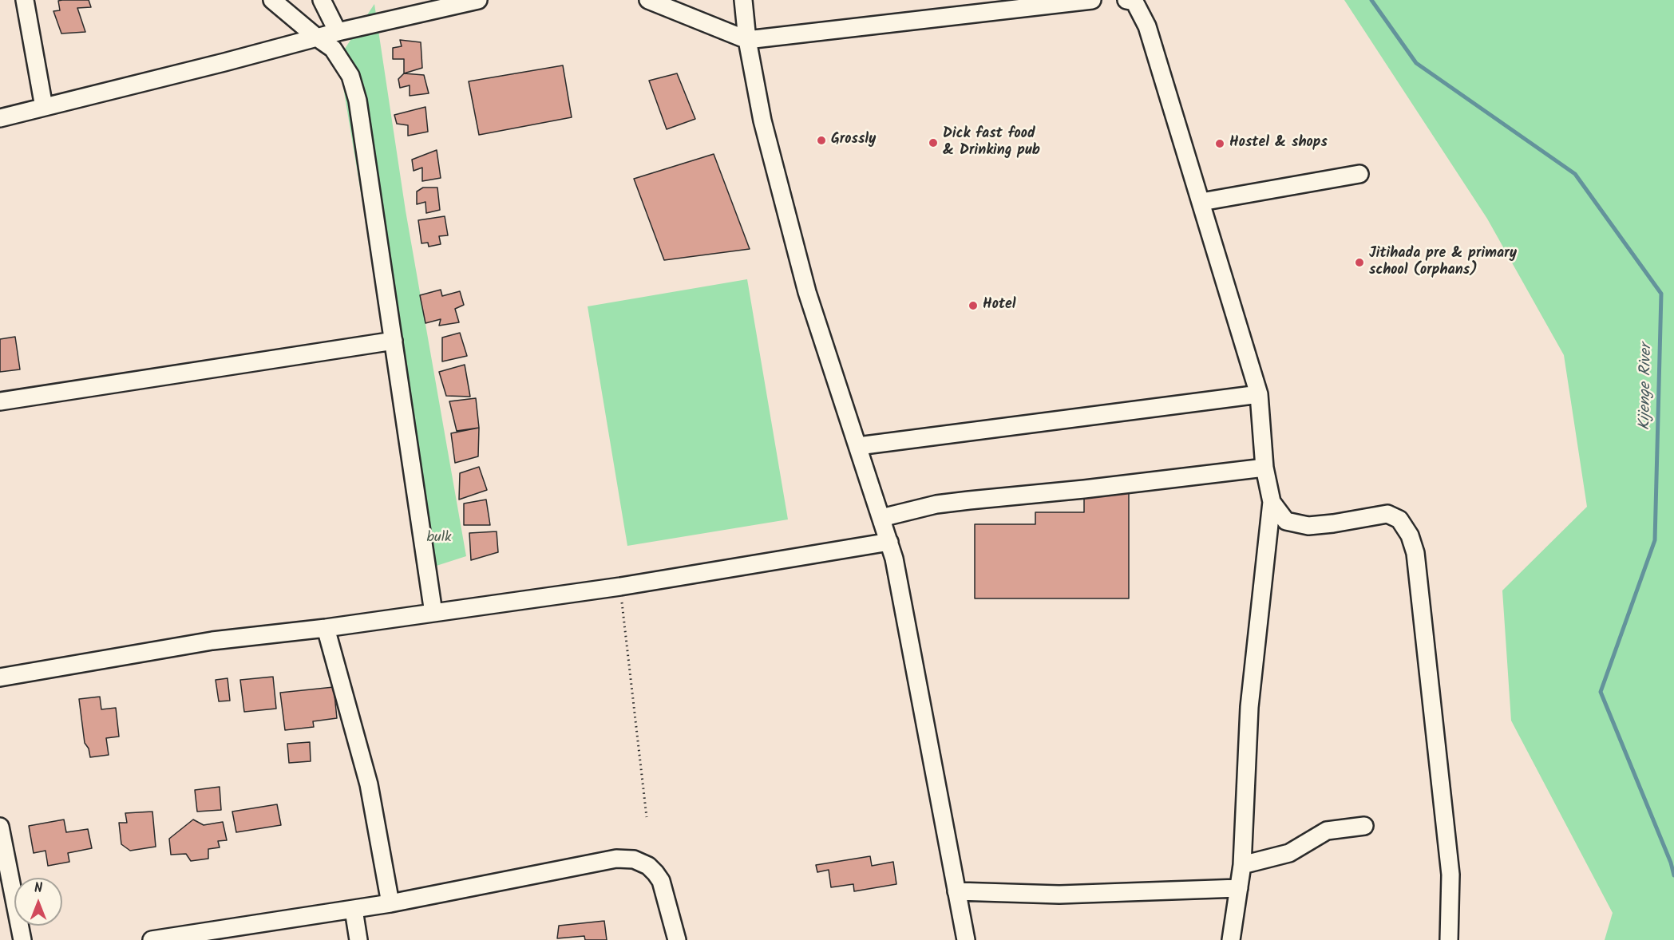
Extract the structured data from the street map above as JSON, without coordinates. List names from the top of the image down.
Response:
{
  "water": ["Kijenge River"],
  "parks": ["bulk"],
  "places": [
    "Grossly",
    "Dick fast food & Drinking pub",
    "Hostel & shops",
    "Jitihada pre & primary school (orphans)",
    "Hotel"
  ],
  "north": "top"
}
